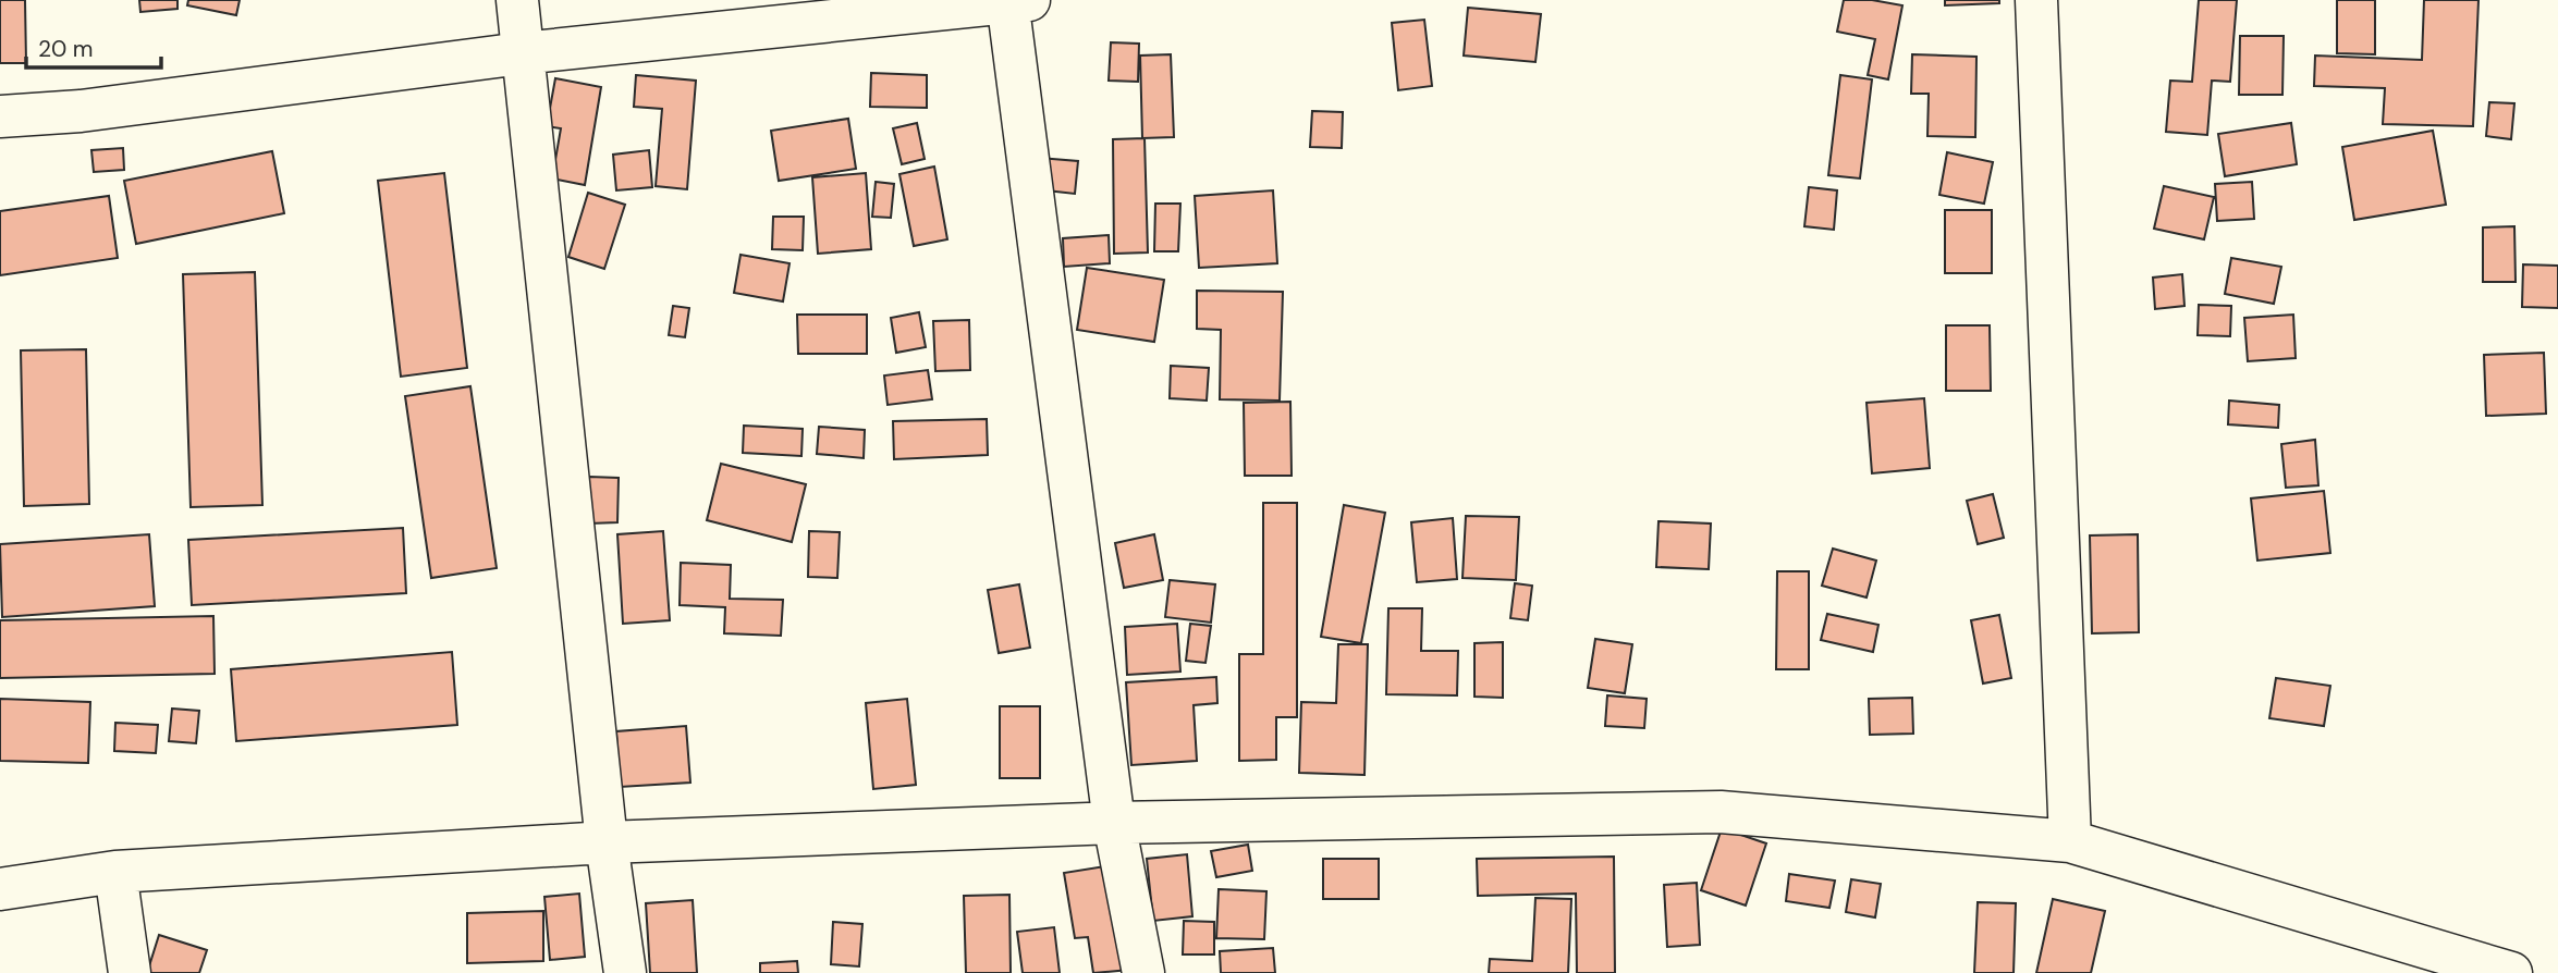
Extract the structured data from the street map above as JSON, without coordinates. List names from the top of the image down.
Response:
{
  "scale_bar": "20 m"
}
